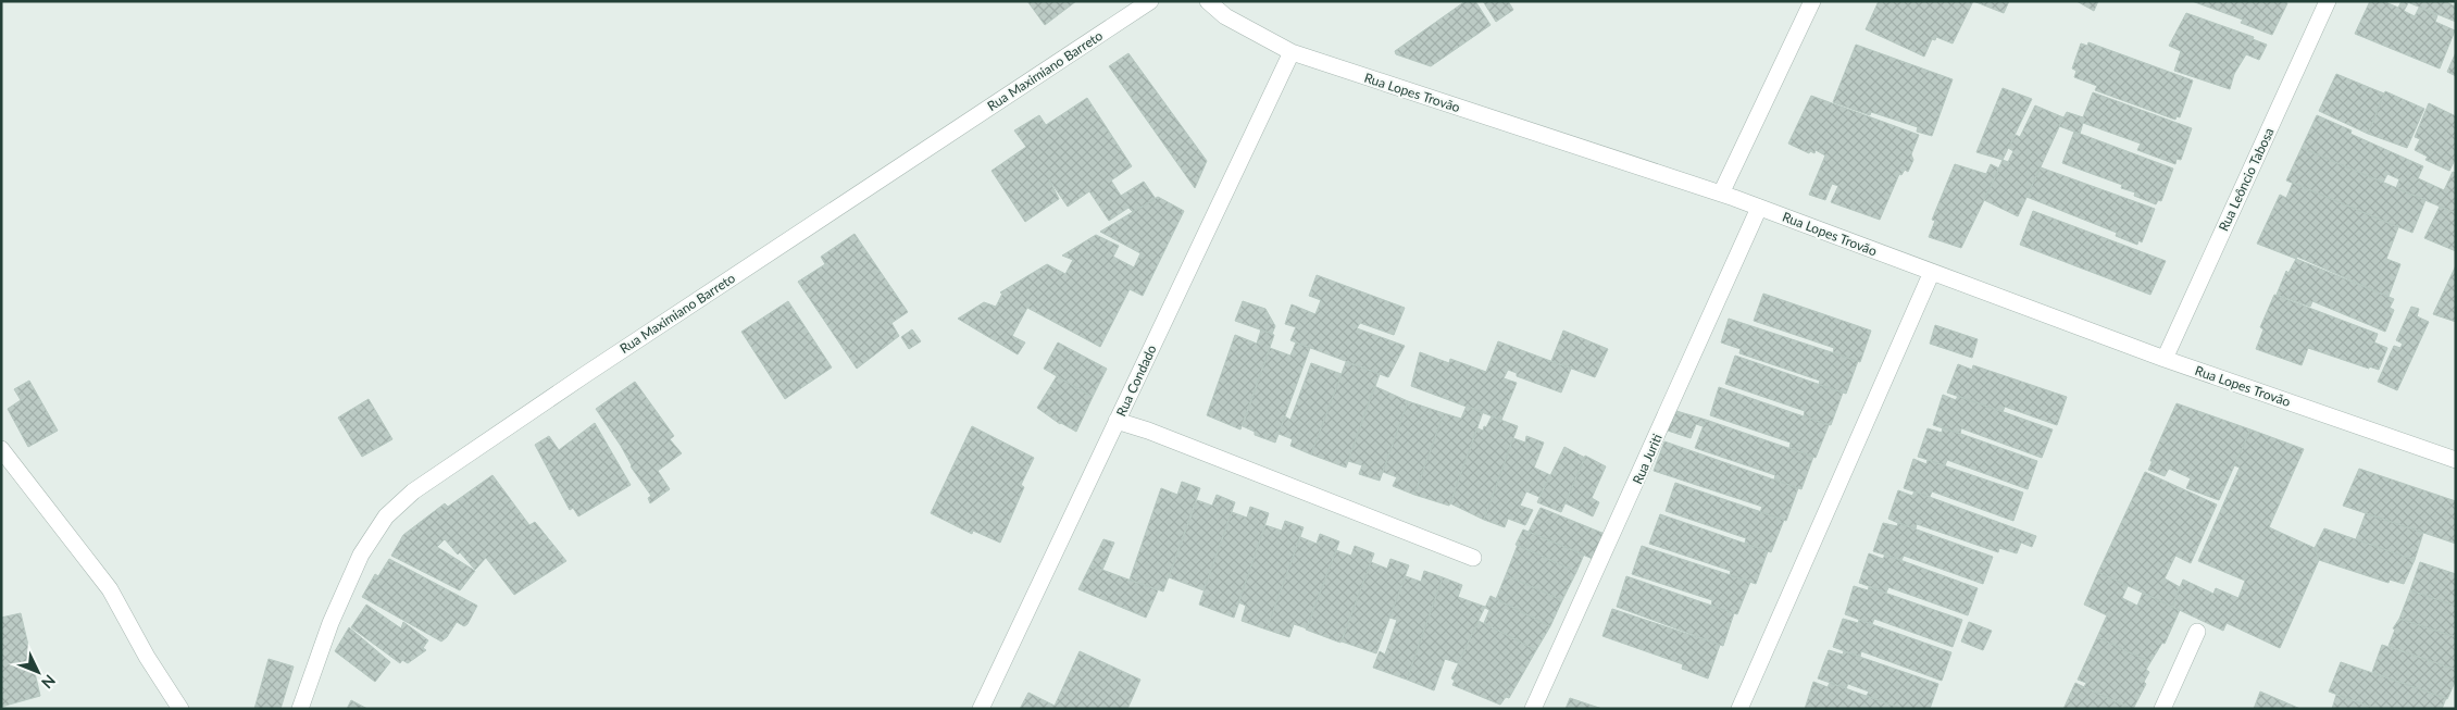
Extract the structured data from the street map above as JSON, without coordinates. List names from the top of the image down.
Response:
{
  "streets": {
    "street": [
      "Rua Maximiano Barreto",
      "Rua Lopes Trovão",
      "Rua Leôncio Tabosa",
      "Rua Condado",
      "Rua Juriti"
    ]
  },
  "crossings": [
    ["Rua Lopes Trovão", "Rua Leôncio Tabosa"],
    ["Rua Lopes Trovão", "Rua Condado"],
    ["Rua Lopes Trovão", "Rua Juriti"]
  ],
  "north": "bottom right"
}
